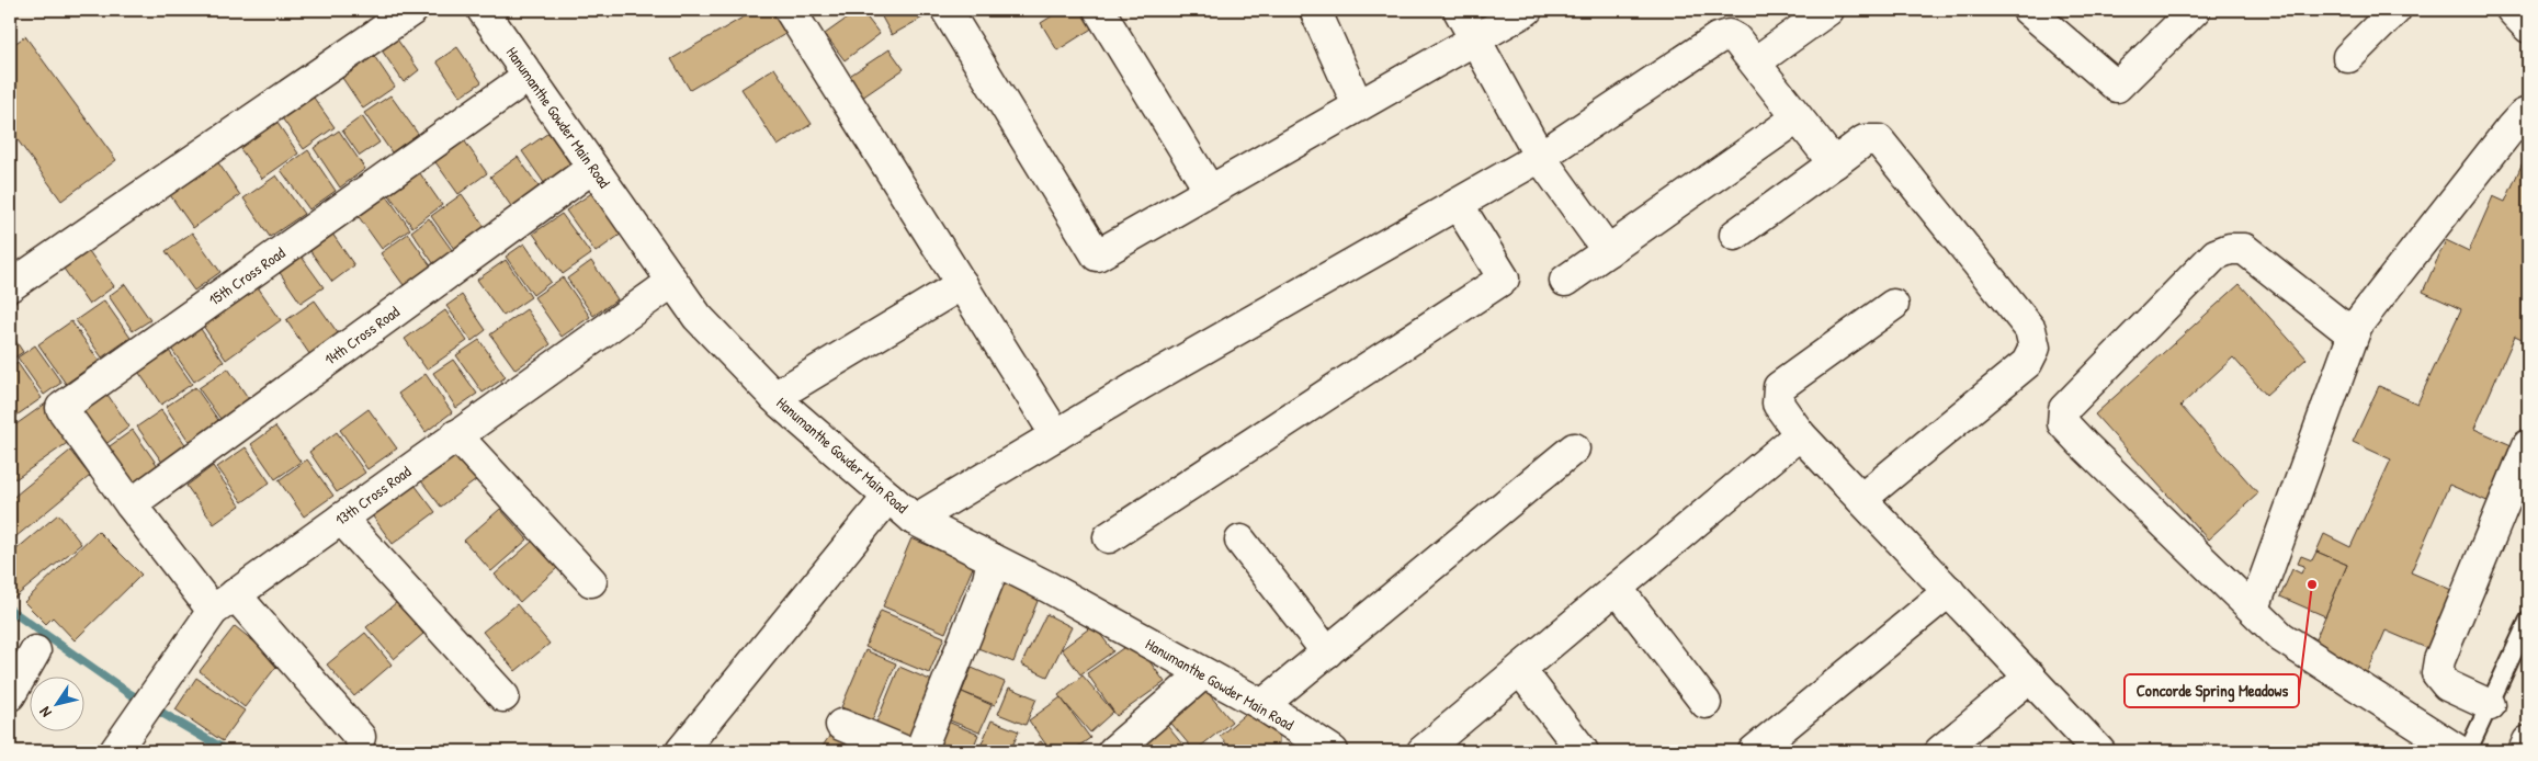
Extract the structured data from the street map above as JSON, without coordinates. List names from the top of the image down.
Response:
{
  "streets": {
    "street": [
      "Hanumanthe Gowder Main Road",
      "15th Cross Road",
      "14th Cross Road",
      "13th Cross Road"
    ]
  },
  "crossings": [
    ["Hanumanthe Gowder Main Road", "15th Cross Road"],
    ["Hanumanthe Gowder Main Road", "14th Cross Road"],
    ["Hanumanthe Gowder Main Road", "13th Cross Road"],
    ["15th Cross Road", "14th Cross Road"]
  ],
  "places": ["Concorde Spring Meadows"],
  "north": "bottom left"
}
